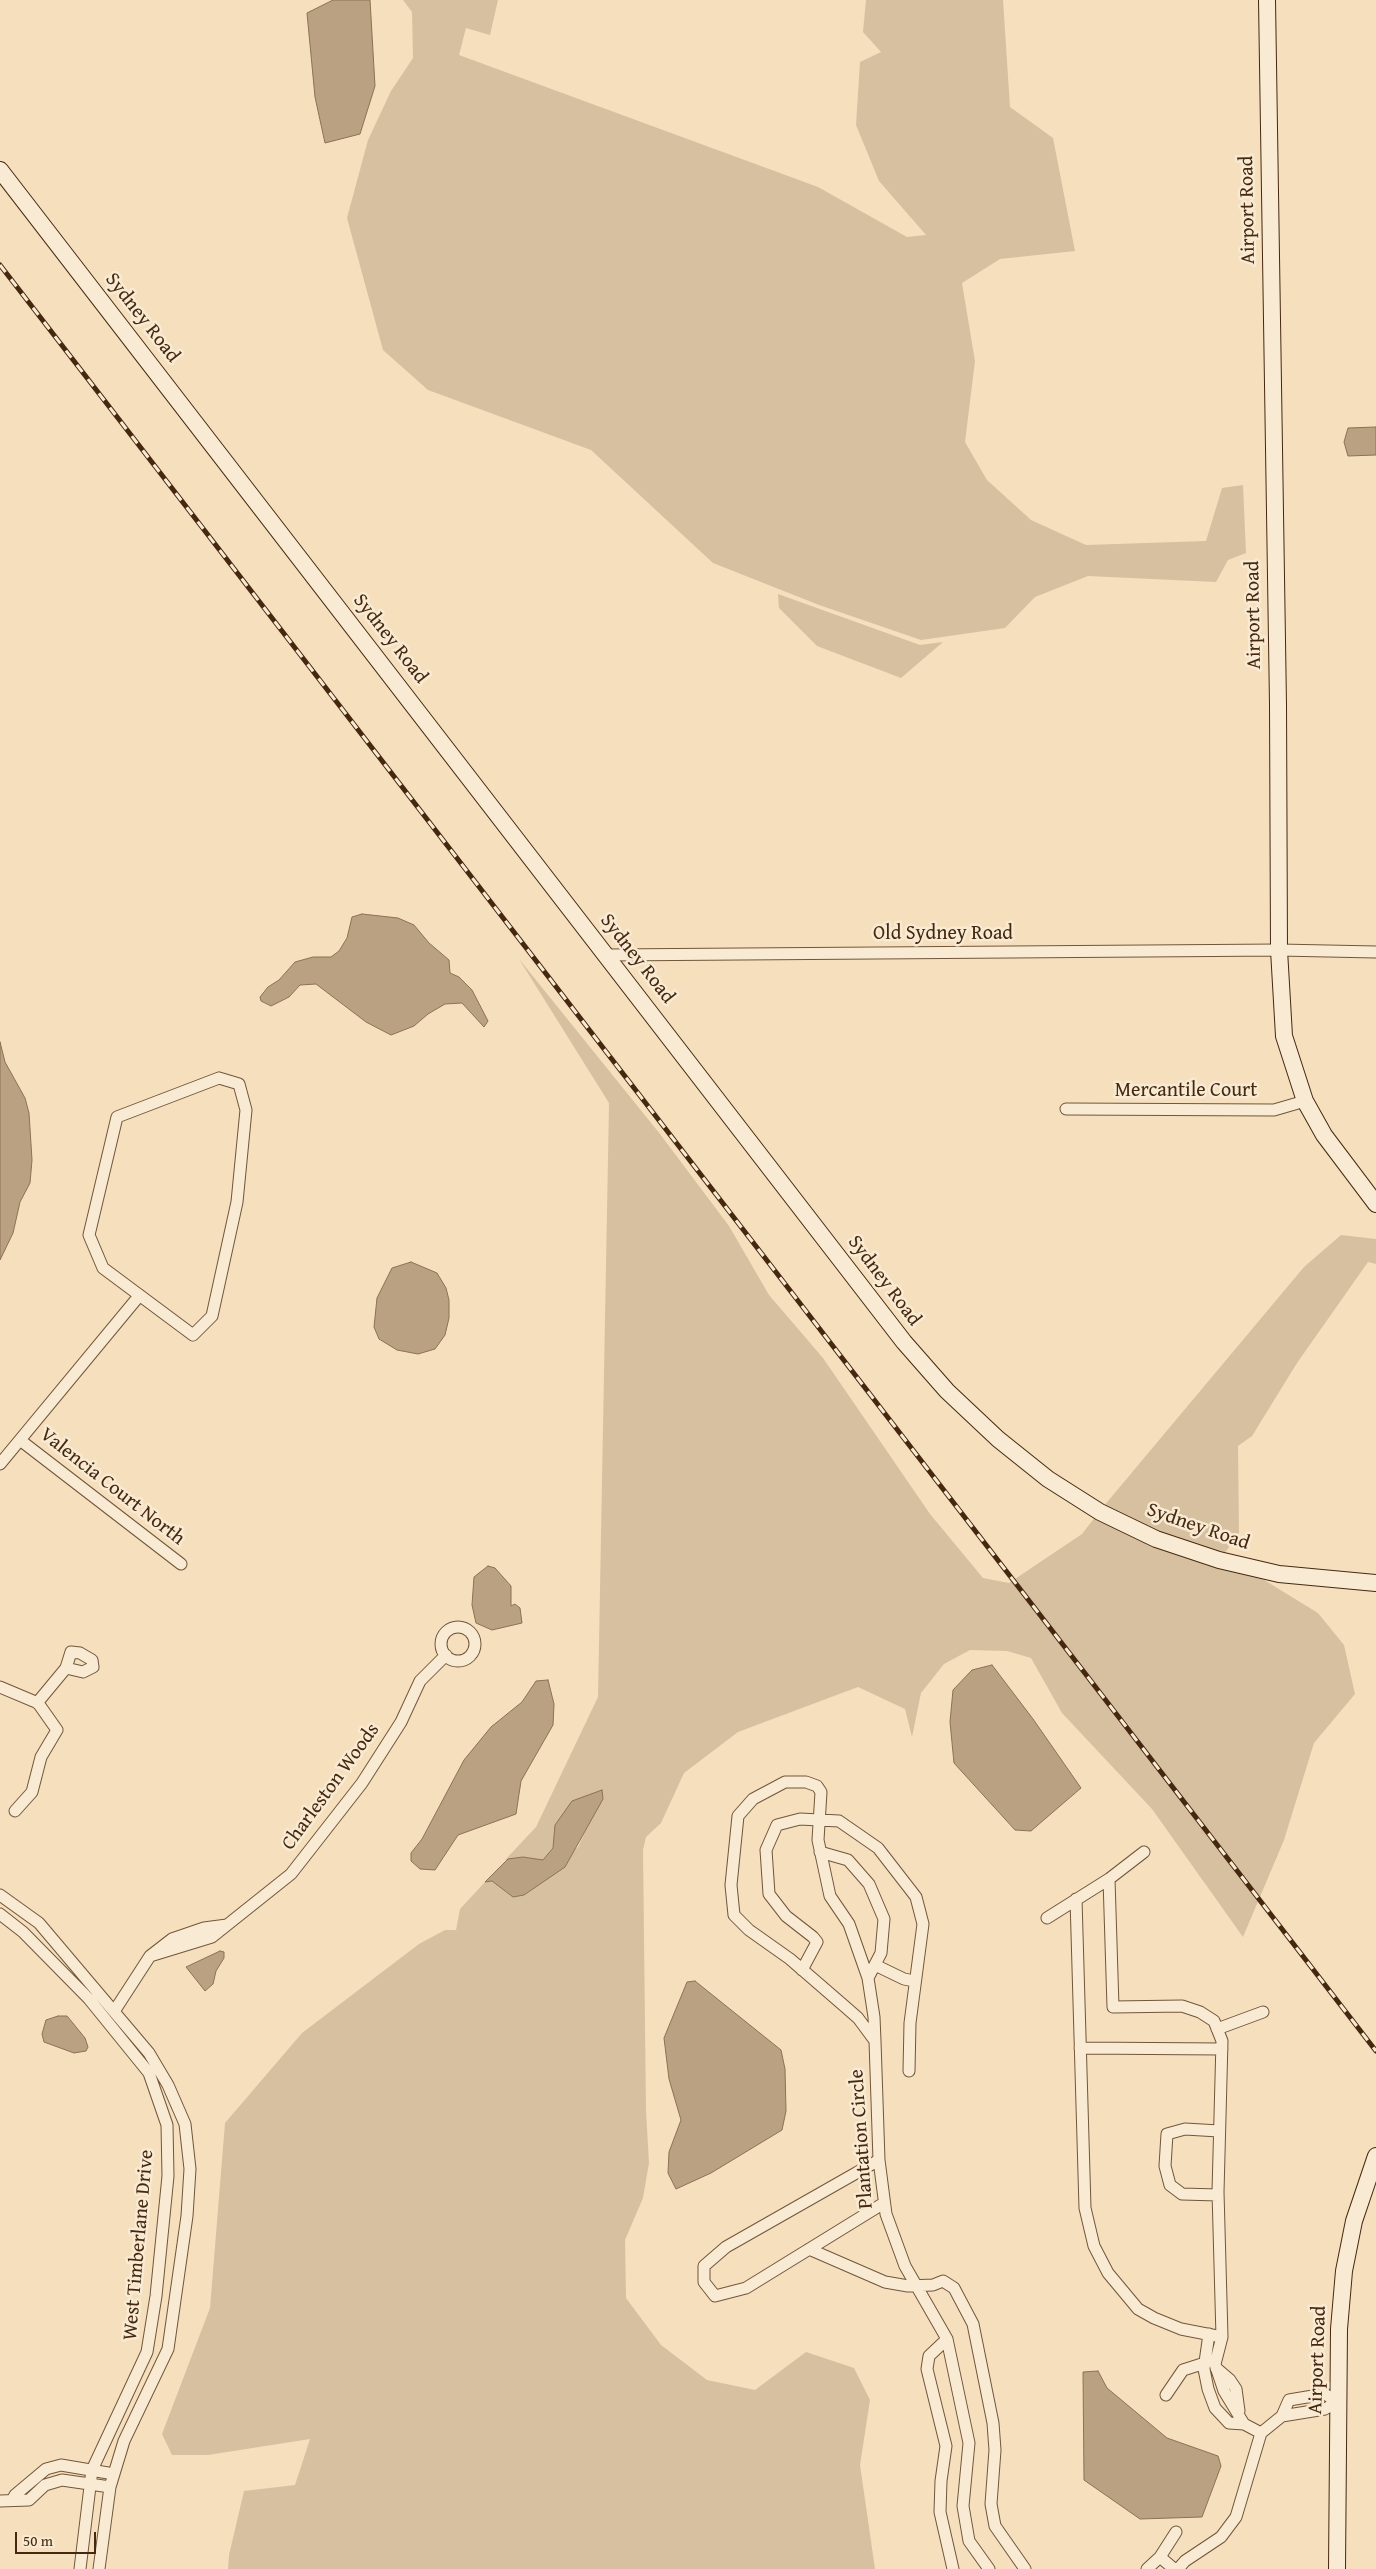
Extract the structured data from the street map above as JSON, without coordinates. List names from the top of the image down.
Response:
{
  "streets": {
    "street": [
      "Airport Road",
      "Sydney Road",
      "Old Sydney Road",
      "Mercantile Court",
      "Valencia Court North",
      "Charleston Woods",
      "Plantation Circle",
      "West Timberlane Drive"
    ]
  },
  "crossings": [
    ["Airport Road", "Old Sydney Road"],
    ["Airport Road", "Mercantile Court"],
    ["Sydney Road", "Old Sydney Road"],
    ["Charleston Woods", "West Timberlane Drive"]
  ],
  "scale_bar": "50 m"
}
